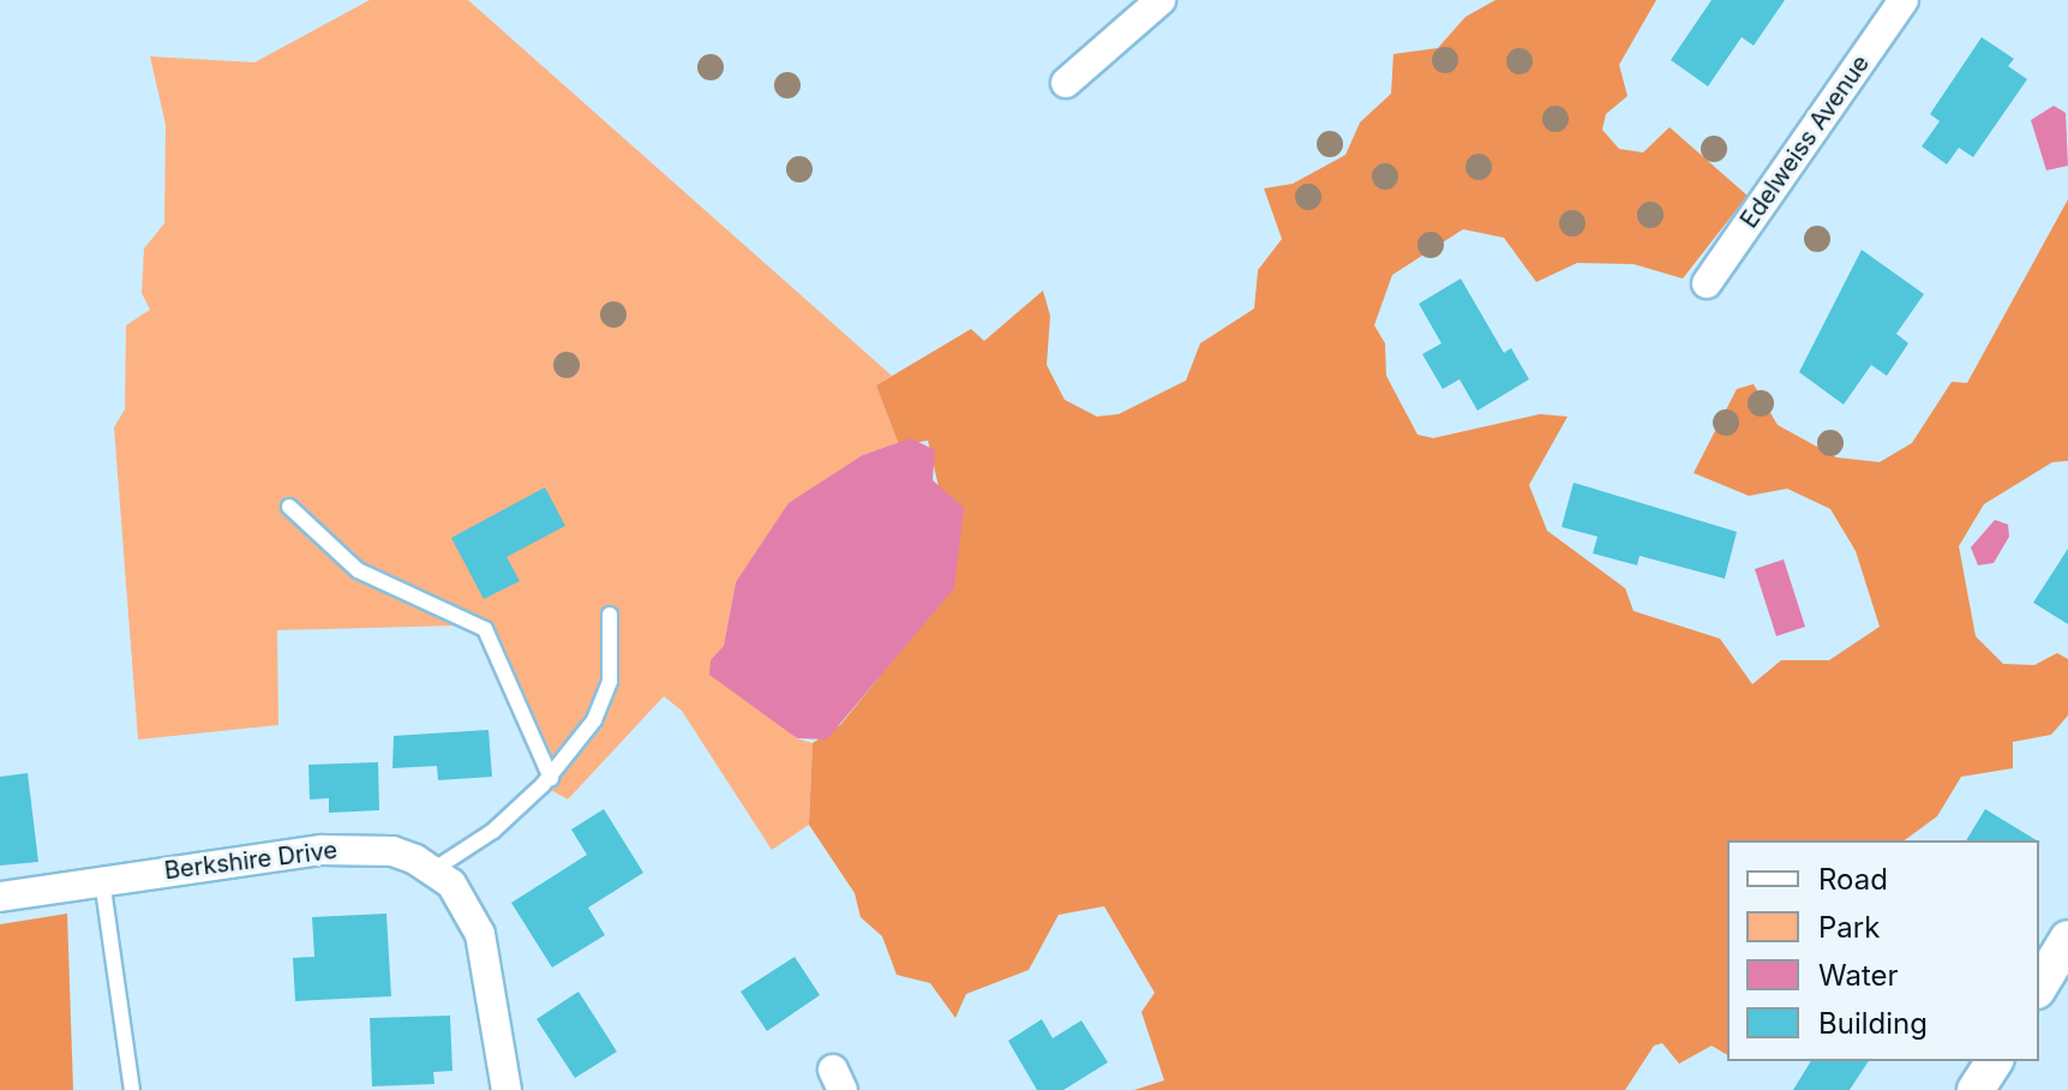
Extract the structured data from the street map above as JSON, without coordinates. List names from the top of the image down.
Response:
{
  "streets": {
    "street": ["Edelweiss Avenue", "Berkshire Drive"]
  },
  "legend": [
    "Road",
    "Park",
    "Water",
    "Building"
  ]
}
